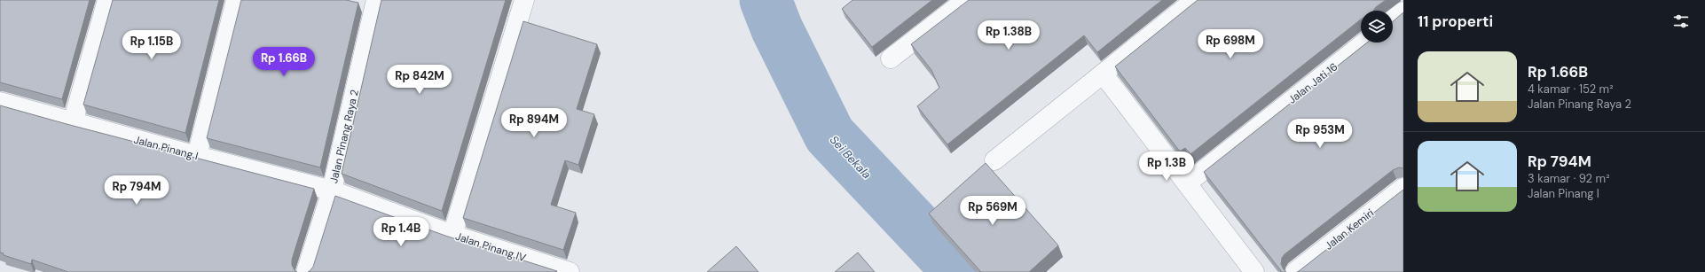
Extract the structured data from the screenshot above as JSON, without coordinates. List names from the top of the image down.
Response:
{
  "streets": {
    "street": [
      "Jalan Jati 16",
      "Jalan Pinang Raya 2",
      "Jalan Pinang I",
      "Jalan Kemiri",
      "Jalan Pinang IV"
    ]
  },
  "crossings": [
    ["Jalan Pinang Raya 2", "Jalan Pinang I"],
    ["Jalan Pinang Raya 2", "Jalan Pinang IV"],
    ["Jalan Pinang I", "Jalan Pinang IV"]
  ],
  "water": ["Sei Bekala"],
  "page": {
    "heading": "11 properti",
    "price": [
      "Rp 1.38B",
      "Rp 698M",
      "Rp 1.15B",
      "Rp 1.66B",
      "Rp 842M",
      "Rp 894M",
      "Rp 953M",
      "Rp 1.3B",
      "Rp 794M",
      "Rp 569M",
      "Rp 1.4B"
    ],
    "list": [
      {
        "name": "Rp 1.66B",
        "note": "4 kamar · 152 m² · Jalan Pinang Raya 2"
      },
      {
        "name": "Rp 794M",
        "note": "3 kamar · 92 m² · Jalan Pinang I"
      }
    ]
  }
}
